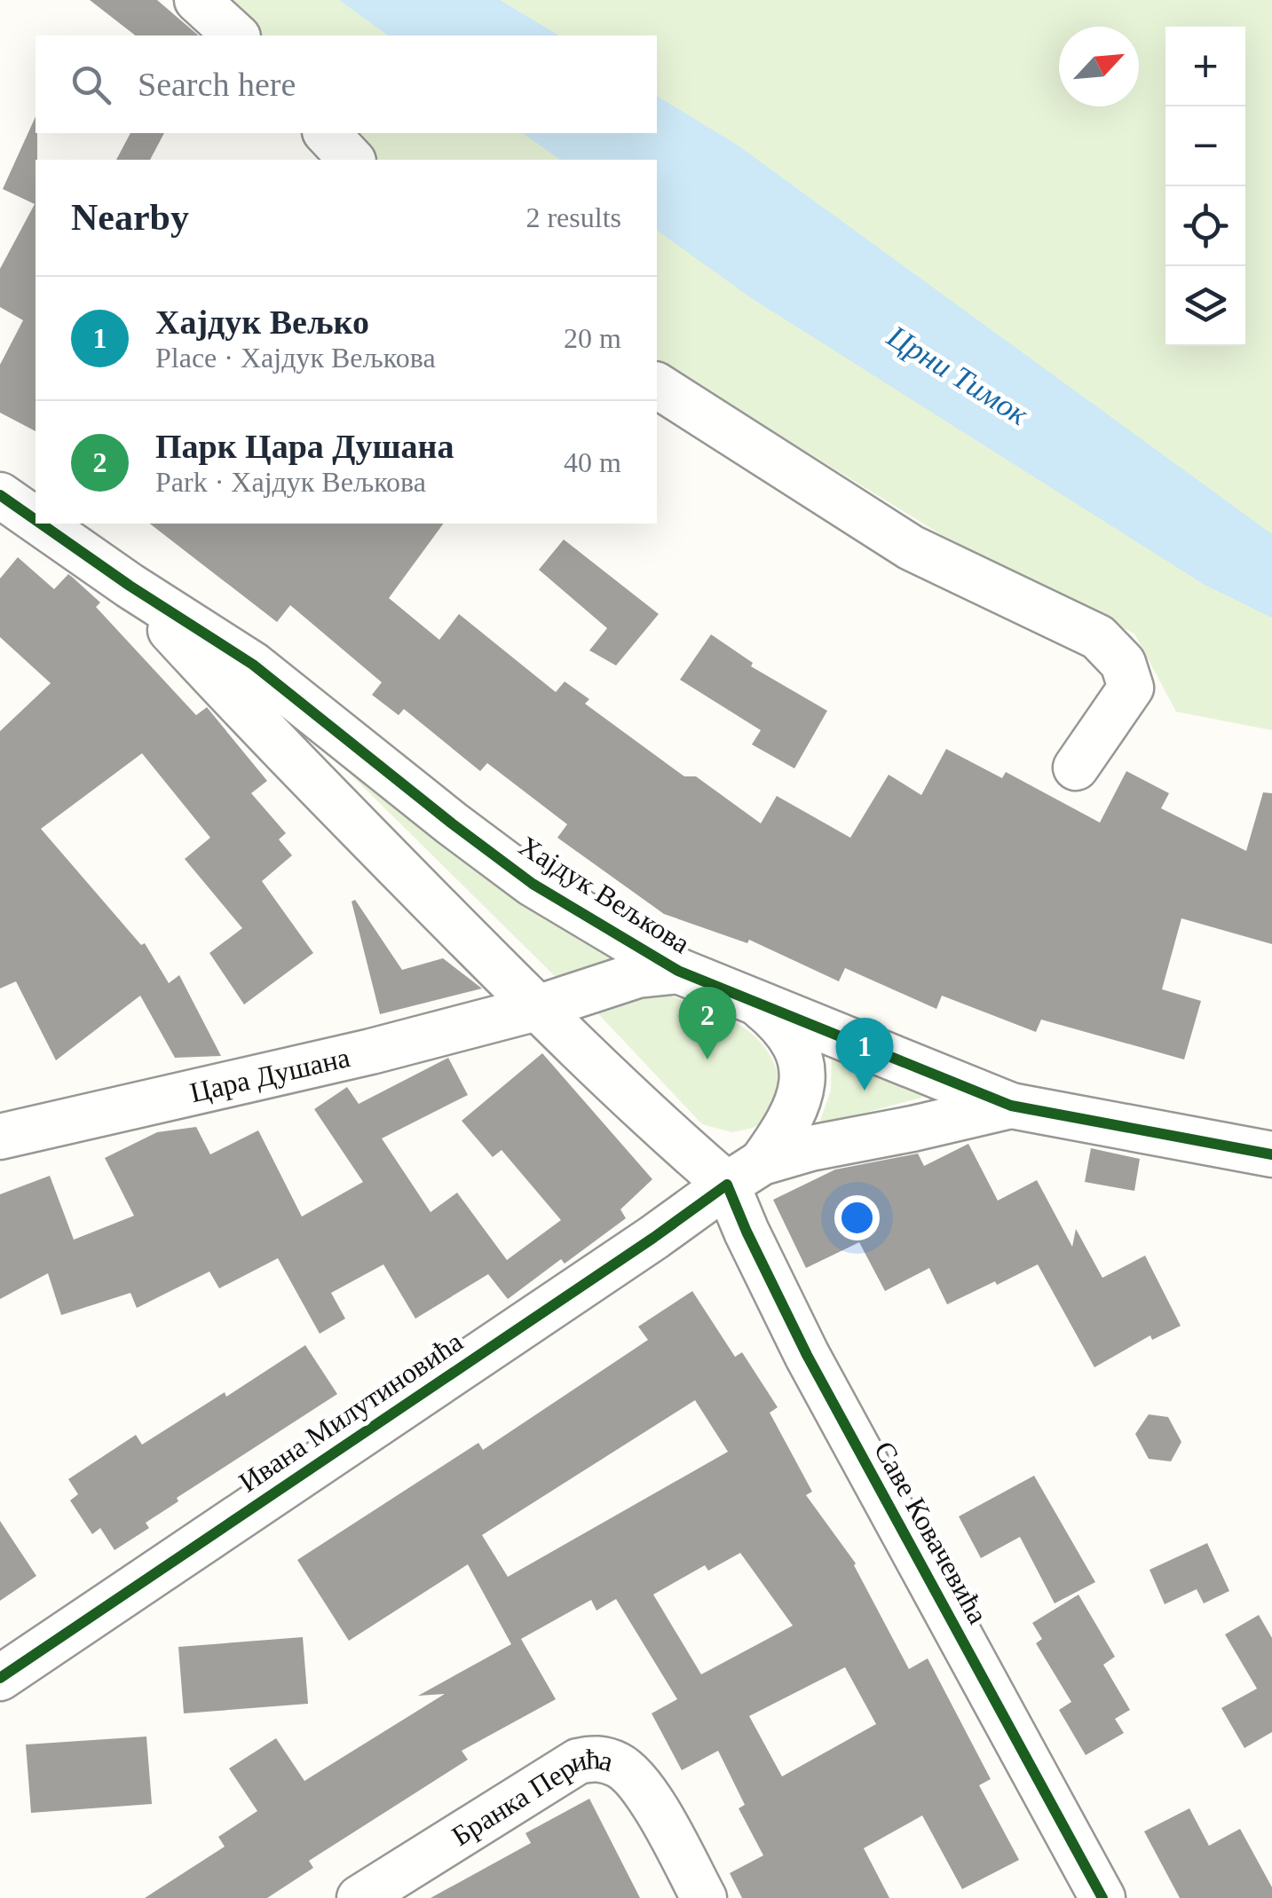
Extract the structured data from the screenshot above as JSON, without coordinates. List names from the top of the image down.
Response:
{
  "streets": {
    "street": [
      "Хајдук Вељкова",
      "Цара Душана",
      "Ивана Милутиновића",
      "Саве Ковачевића",
      "Бранка Перића"
    ]
  },
  "crossings": [
    ["Хајдук Вељкова", "Цара Душана"],
    ["Хајдук Вељкова", "Ивана Милутиновића"],
    ["Хајдук Вељкова", "Саве Ковачевића"],
    ["Ивана Милутиновића", "Саве Ковачевића"]
  ],
  "water": ["Црни Тимок"],
  "north": "top right",
  "page": {
    "map_buttons": ["+", "−"],
    "search": "Search here",
    "heading": ["Nearby", "2 results"],
    "list": [
      {
        "mark": "1",
        "name": "Хајдук Вељко",
        "note": "Place · Хајдук Вељкова",
        "value": "20 m"
      },
      {
        "mark": "2",
        "name": "Парк Цара Душана",
        "note": "Park · Хајдук Вељкова",
        "value": "40 m"
      }
    ],
    "pins": ["2", "1"]
  }
}
